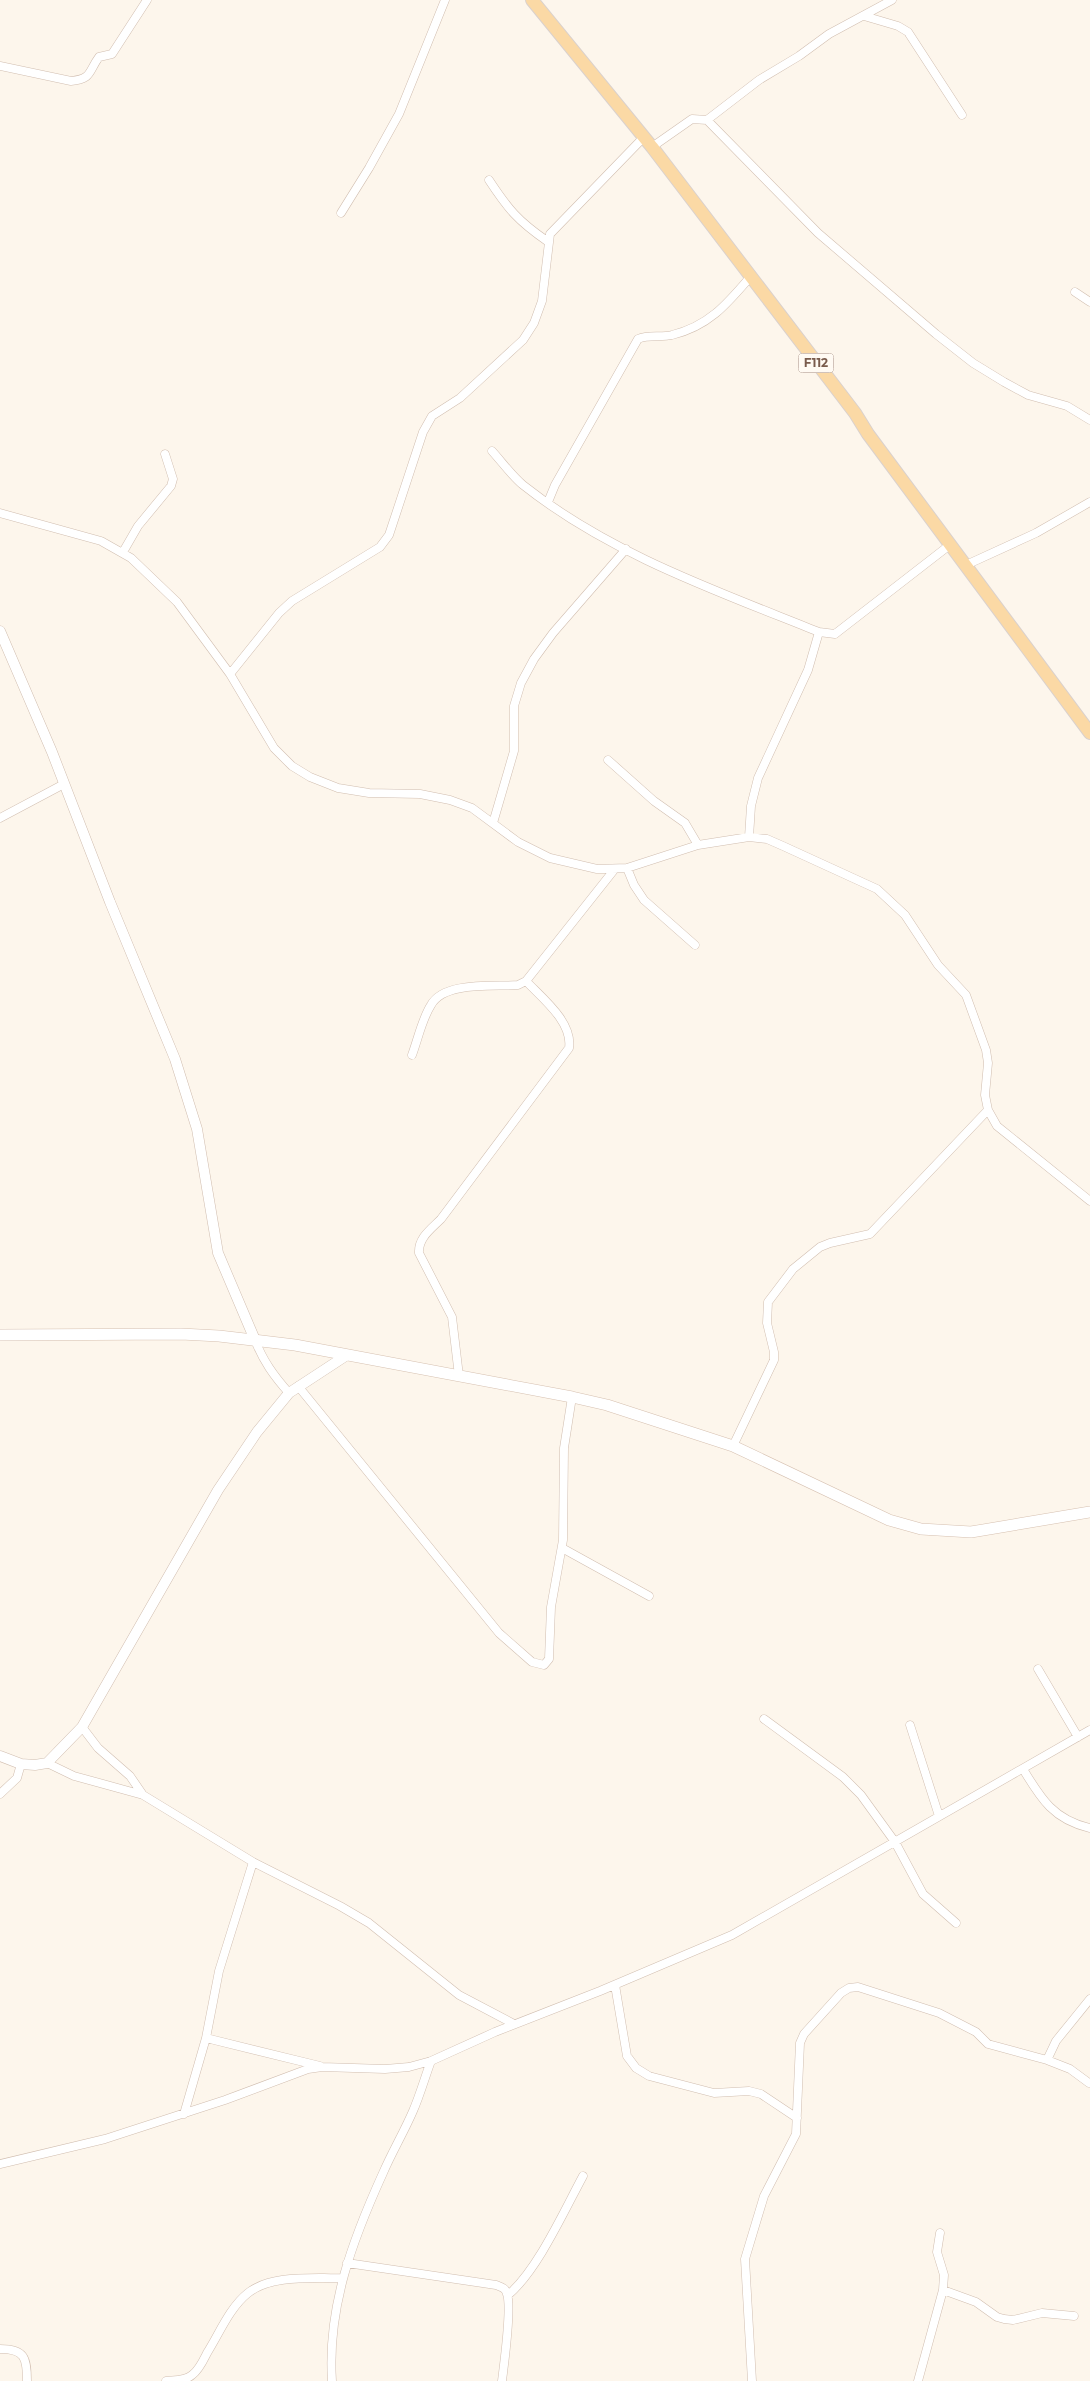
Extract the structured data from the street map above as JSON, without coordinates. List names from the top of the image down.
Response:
{
  "streets": {
    "main road": ["F112"]
  }
}
